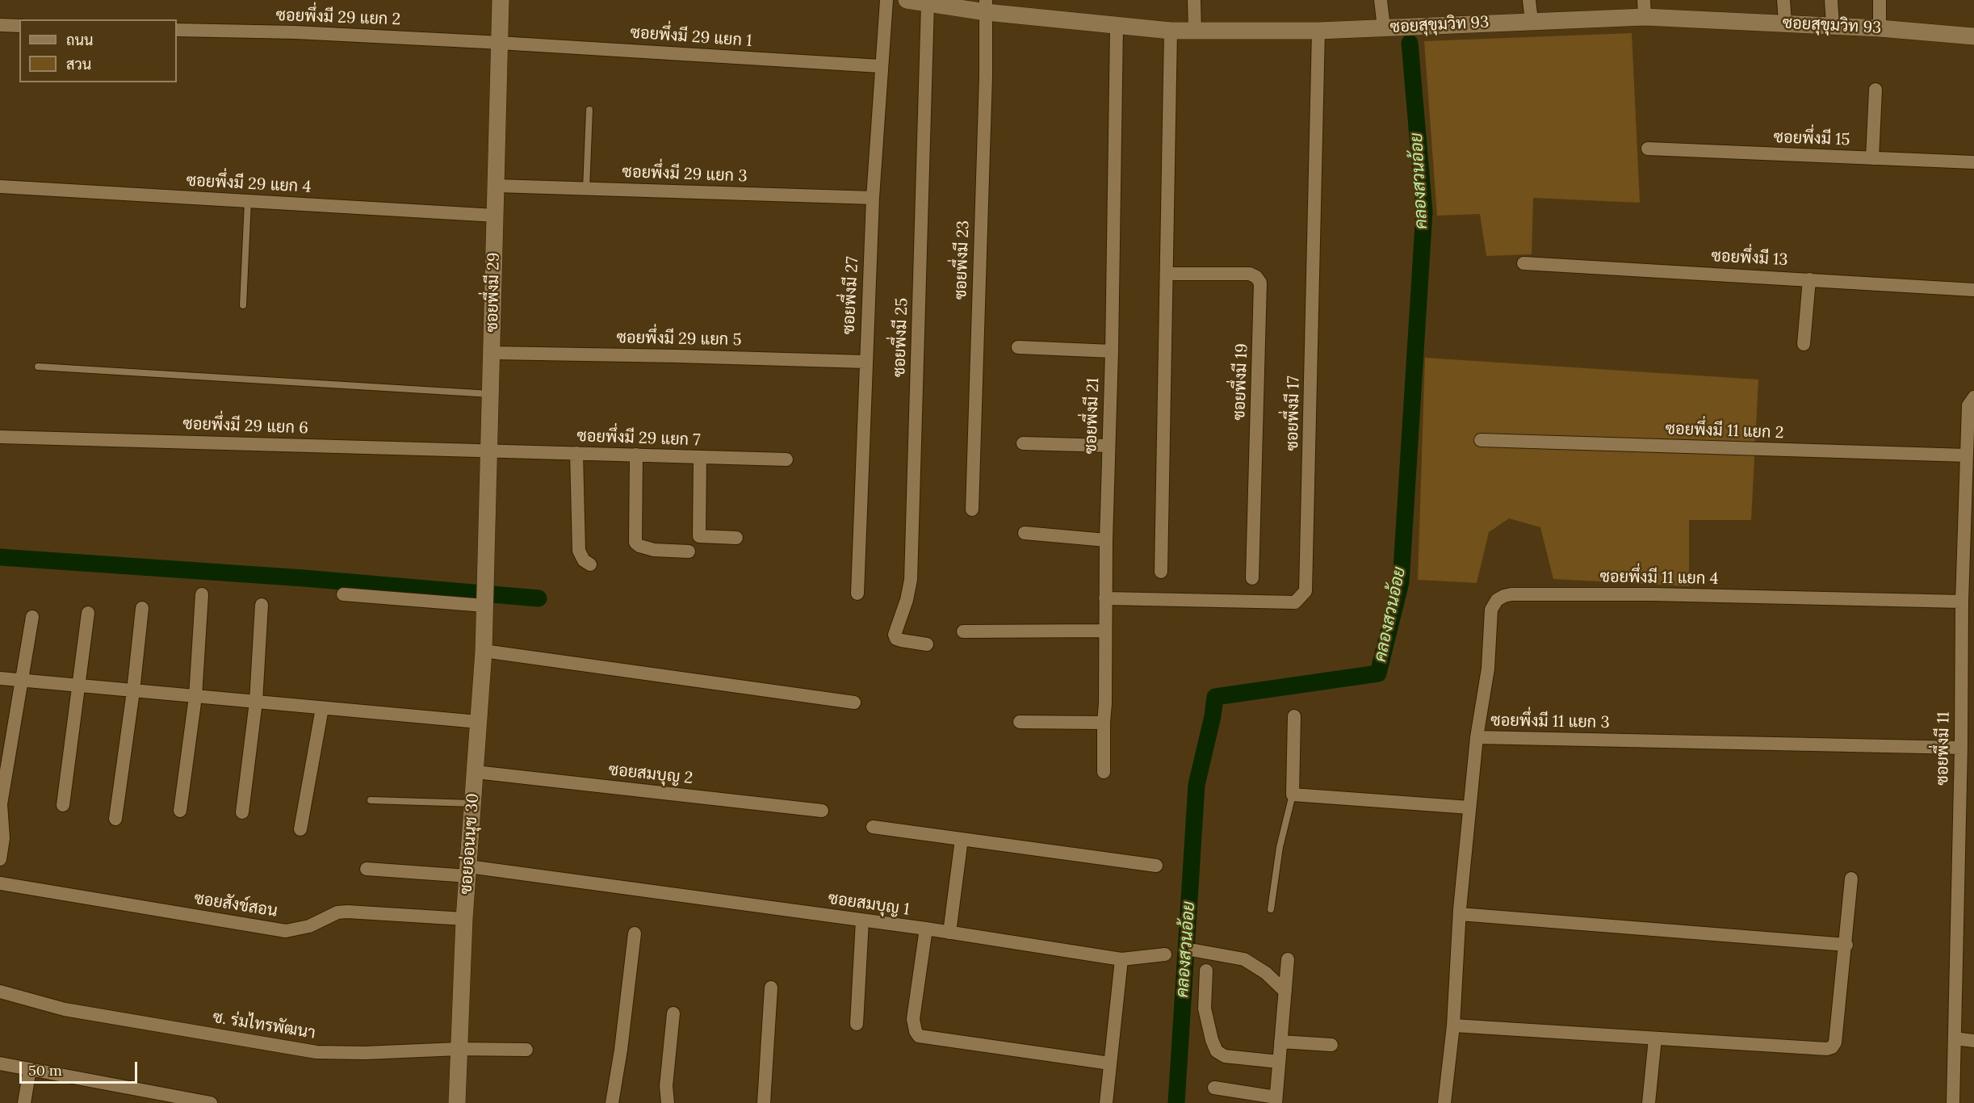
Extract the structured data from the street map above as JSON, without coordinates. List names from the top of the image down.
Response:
{
  "streets": {
    "street": [
      "ซอยพึ่งมี 29 แยก 2",
      "ซอยสุขุมวิท 93",
      "ซอยพึ่งมี 29 แยก 1",
      "ซอยพึ่งมี 15",
      "ซอยพึ่งมี 29 แยก 3",
      "ซอยพึ่งมี 29 แยก 4",
      "ซอยพึ่งมี 13",
      "ซอยพึ่งมี 23",
      "ซอยพึ่งมี 29",
      "ซอยพึ่งมี 27",
      "ซอยพึ่งมี 25",
      "ซอยพึ่งมี 29 แยก 5",
      "ซอยพึ่งมี 19",
      "ซอยพึ่งมี 17",
      "ซอยพึ่งมี 21",
      "ซอยพึ่งมี 29 แยก 6",
      "ซอยพึ่งมี 11 แยก 2",
      "ซอยพึ่งมี 29 แยก 7",
      "ซอยพึ่งมี 11 แยก 4",
      "ซอยพึ่งมี 11 แยก 3",
      "ซอยพึ่งมี 11",
      "ซอยสมบุญ 2",
      "ซอยอ่อนนุช 30",
      "ซอยสมบุญ 1",
      "ซอยสังข์สอน",
      "ซ. ร่มไทรพัฒนา"
    ]
  },
  "crossings": [
    ["ซอยพึ่งมี 29 แยก 2", "ซอยพึ่งมี 29 แยก 1"],
    ["ซอยพึ่งมี 29 แยก 2", "ซอยพึ่งมี 29"],
    ["ซอยสุขุมวิท 93", "ซอยพึ่งมี 23"],
    ["ซอยสุขุมวิท 93", "ซอยพึ่งมี 25"],
    ["ซอยสุขุมวิท 93", "ซอยพึ่งมี 17"],
    ["ซอยสุขุมวิท 93", "ซอยพึ่งมี 21"],
    ["ซอยพึ่งมี 29 แยก 1", "ซอยพึ่งมี 29"],
    ["ซอยพึ่งมี 29 แยก 1", "ซอยพึ่งมี 27"],
    ["ซอยพึ่งมี 29 แยก 3", "ซอยพึ่งมี 29"],
    ["ซอยพึ่งมี 29 แยก 3", "ซอยพึ่งมี 27"],
    ["ซอยพึ่งมี 29 แยก 4", "ซอยพึ่งมี 29"],
    ["ซอยพึ่งมี 29", "ซอยพึ่งมี 29 แยก 5"],
    ["ซอยพึ่งมี 29", "ซอยพึ่งมี 29 แยก 6"],
    ["ซอยพึ่งมี 29", "ซอยพึ่งมี 29 แยก 7"],
    ["ซอยพึ่งมี 29", "ซอยอ่อนนุช 30"],
    ["ซอยพึ่งมี 27", "ซอยพึ่งมี 29 แยก 5"],
    ["ซอยพึ่งมี 17", "ซอยพึ่งมี 21"],
    ["ซอยพึ่งมี 29 แยก 6", "ซอยพึ่งมี 29 แยก 7"],
    ["ซอยพึ่งมี 11 แยก 2", "ซอยพึ่งมี 11"],
    ["ซอยพึ่งมี 11 แยก 4", "ซอยพึ่งมี 11 แยก 3"],
    ["ซอยพึ่งมี 11 แยก 4", "ซอยพึ่งมี 11"],
    ["ซอยพึ่งมี 11 แยก 3", "ซอยพึ่งมี 11"],
    ["ซอยสมบุญ 2", "ซอยอ่อนนุช 30"],
    ["ซอยอ่อนนุช 30", "ซอยสมบุญ 1"],
    ["ซอยอ่อนนุช 30", "ซอยสังข์สอน"],
    ["ซอยอ่อนนุช 30", "ซ. ร่มไทรพัฒนา"]
  ],
  "water": ["คลองสวนอ้อย"],
  "legend": ["ถนน", "สวน"],
  "scale_bar": "50 m"
}
